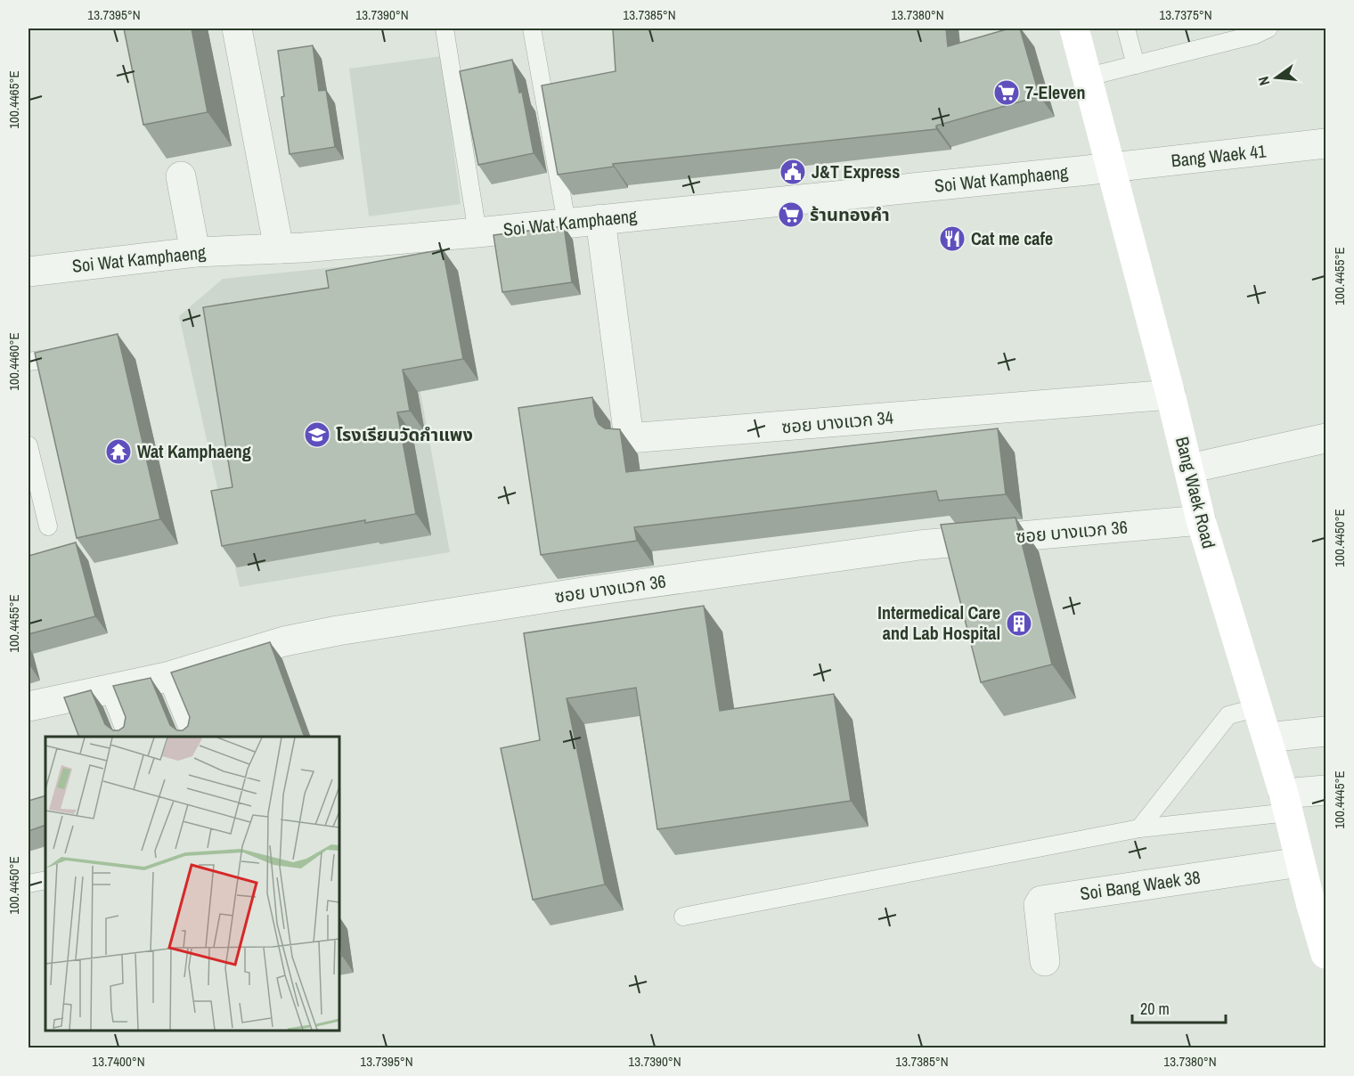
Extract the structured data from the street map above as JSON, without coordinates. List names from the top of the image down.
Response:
{
  "streets": {
    "main road": ["Bang Waek Road"],
    "street": [
      "Bang Waek 41",
      "Soi Wat Kamphaeng",
      "ซอย บางแวก 34",
      "ซอย บางแวก 36",
      "Soi Bang Waek 38"
    ]
  },
  "crossings": [
    ["Bang Waek 41", "Soi Wat Kamphaeng"],
    ["Bang Waek 41", "Bang Waek Road"],
    ["Soi Wat Kamphaeng", "ซอย บางแวก 34"],
    ["Soi Wat Kamphaeng", "Bang Waek Road"],
    ["ซอย บางแวก 34", "Bang Waek Road"],
    ["Bang Waek Road", "ซอย บางแวก 36"],
    ["Bang Waek Road", "Soi Bang Waek 38"]
  ],
  "places": {
    "supermarket": ["7-Eleven", "ร้านทองคำ"],
    "public building": ["J&T Express"],
    "restaurant": ["Cat me cafe"],
    "school or university": ["โรงเรียนวัดกำแพง"],
    "temple": ["Wat Kamphaeng"],
    "building": ["Intermedical Care and Lab Hospital"]
  },
  "scale_bar": "20 m",
  "north": "left",
  "coordinates": [
    "13.7395°N",
    "13.7390°N",
    "13.7385°N",
    "13.7380°N",
    "13.7375°N",
    "100.4465°E",
    "100.4455°E",
    "100.4460°E",
    "100.4450°E",
    "100.4445°E",
    "13.7400°N"
  ]
}
